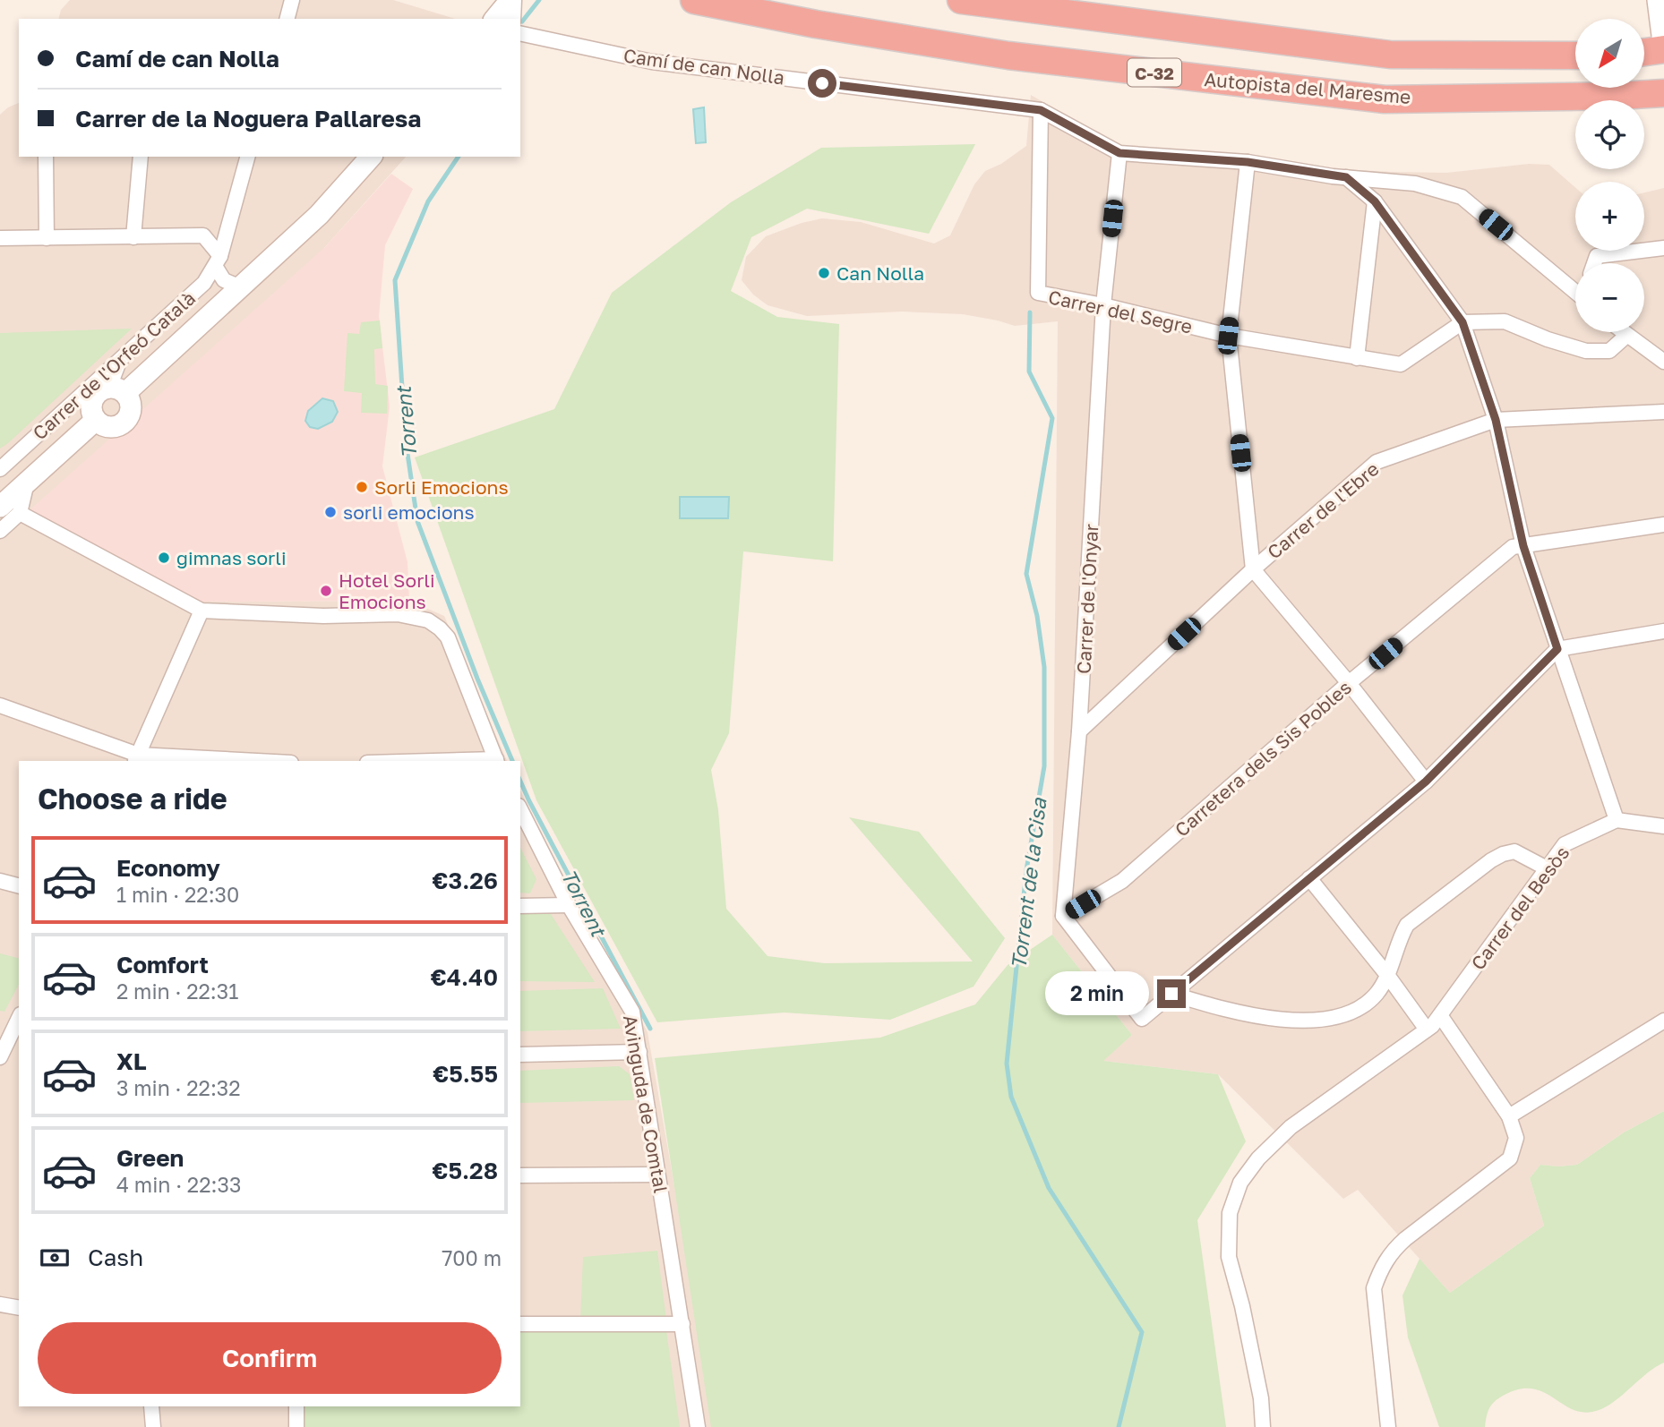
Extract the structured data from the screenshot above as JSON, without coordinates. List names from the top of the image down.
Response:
{
  "streets": {
    "highway": ["C-32", "Autopista del Maresme"],
    "street": [
      "Camí de can Nolla",
      "Carrer del Segre",
      "Carrer de l'Orfeó Català",
      "Carrer de l'Ebre",
      "Carrer de l'Onyar",
      "Carretera dels Sis Pobles",
      "Carrer del Besòs",
      "Avinguda de Comtal"
    ]
  },
  "crossings": [
    ["Camí de can Nolla", "Carrer del Segre"],
    ["Carrer del Segre", "Carrer de l'Onyar"],
    ["Carrer de l'Ebre", "Carrer de l'Onyar"],
    ["Carrer de l'Onyar", "Carretera dels Sis Pobles"]
  ],
  "water": ["Torrent", "Torrent de la Cisa"],
  "places": [
    "Can Nolla",
    "Sorli Emocions",
    "sorli emocions",
    "gimnas sorli",
    "Hotel Sorli Emocions"
  ],
  "north": "bottom left",
  "page": {
    "map_buttons": ["+", "−"],
    "banner": ["Camí de can Nolla", "Carrer de la Noguera Pallaresa"],
    "heading": "Choose a ride",
    "list": [
      {
        "name": "Economy",
        "note": "1 min · 22:30",
        "value": "€3.26"
      },
      {
        "name": "Comfort",
        "note": "2 min · 22:31",
        "value": "€4.40"
      },
      {
        "name": "XL",
        "note": "3 min · 22:32",
        "value": "€5.55"
      },
      {
        "name": "Green",
        "note": "4 min · 22:33",
        "value": "€5.28"
      }
    ],
    "bubble": "2 min",
    "pay": ["Cash", "700 m"],
    "buttons": "Confirm"
  }
}
